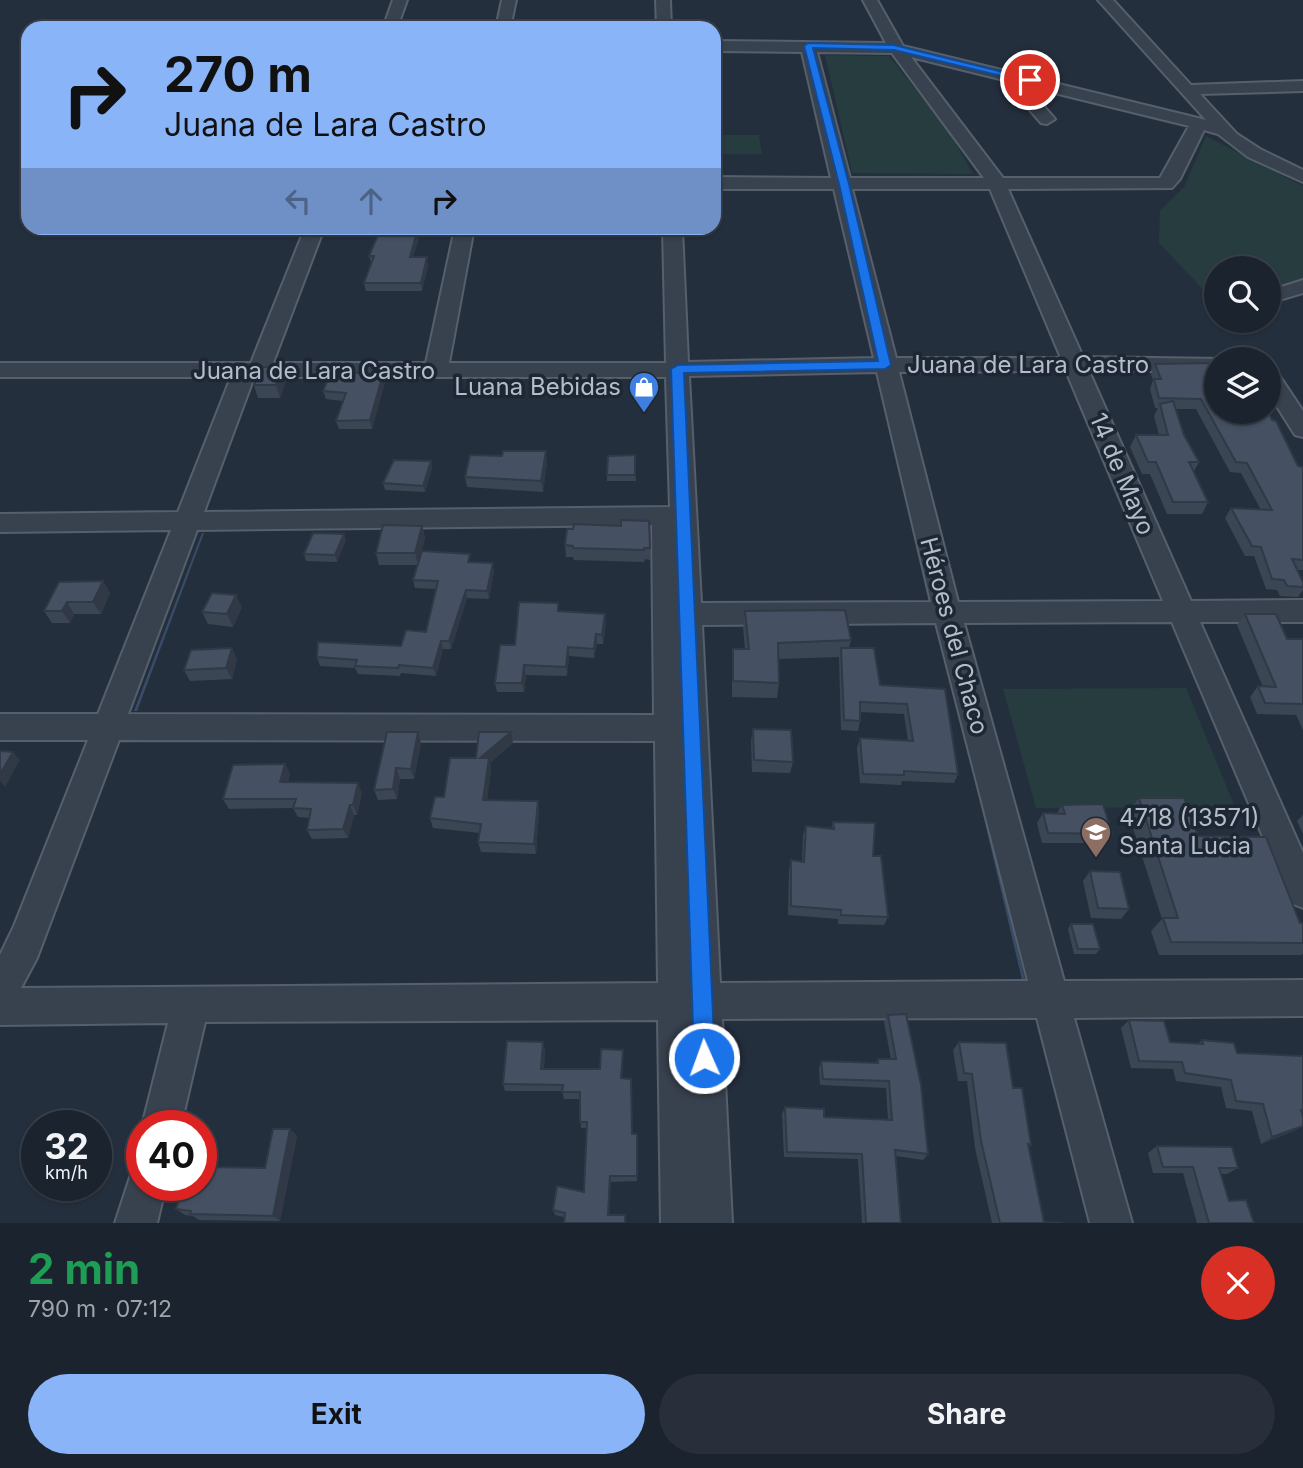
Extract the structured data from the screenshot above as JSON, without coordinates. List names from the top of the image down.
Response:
{
  "streets": {
    "street": ["Juana de Lara Castro", "14 de Mayo", "Héroes del Chaco"]
  },
  "crossings": [
    ["Juana de Lara Castro", "14 de Mayo"],
    ["Juana de Lara Castro", "Héroes del Chaco"]
  ],
  "places": {
    "shop": ["Luana Bebidas"],
    "school or university": ["4718 (13571) Santa Lucia"]
  },
  "page": {
    "turn": ["270 m", "Juana de Lara Castro"],
    "speed": "32 km/h",
    "limit": "40",
    "heading": ["2 min", "790 m · 07:12"],
    "buttons": ["Exit", "Share"]
  }
}
